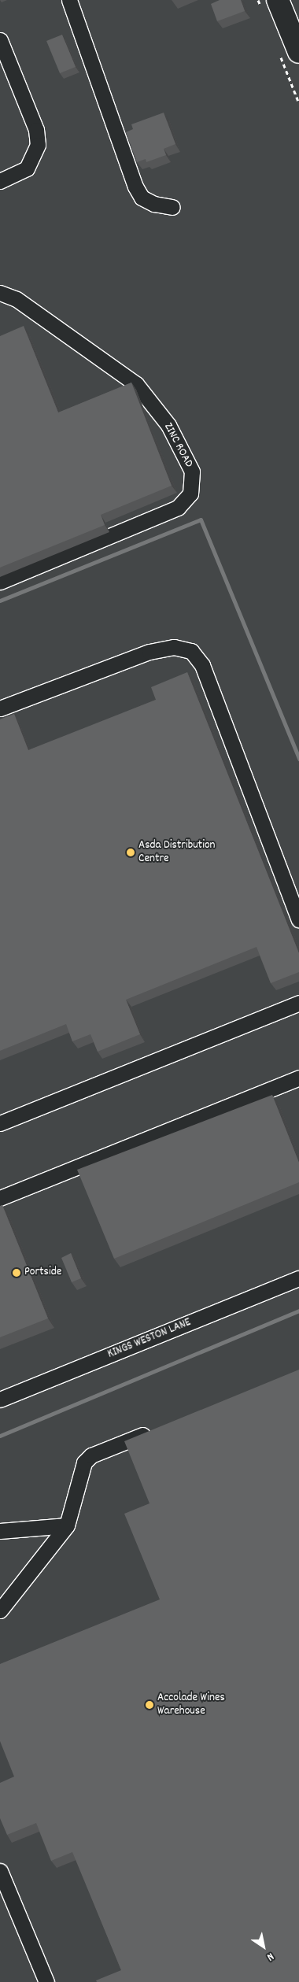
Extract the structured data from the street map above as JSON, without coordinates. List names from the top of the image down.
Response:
{
  "streets": {
    "street": ["ZINC ROAD", "KINGS WESTON LANE"]
  },
  "places": ["Asda Distribution Centre", "Portside", "Accolade Wines Warehouse"],
  "north": "bottom right"
}
